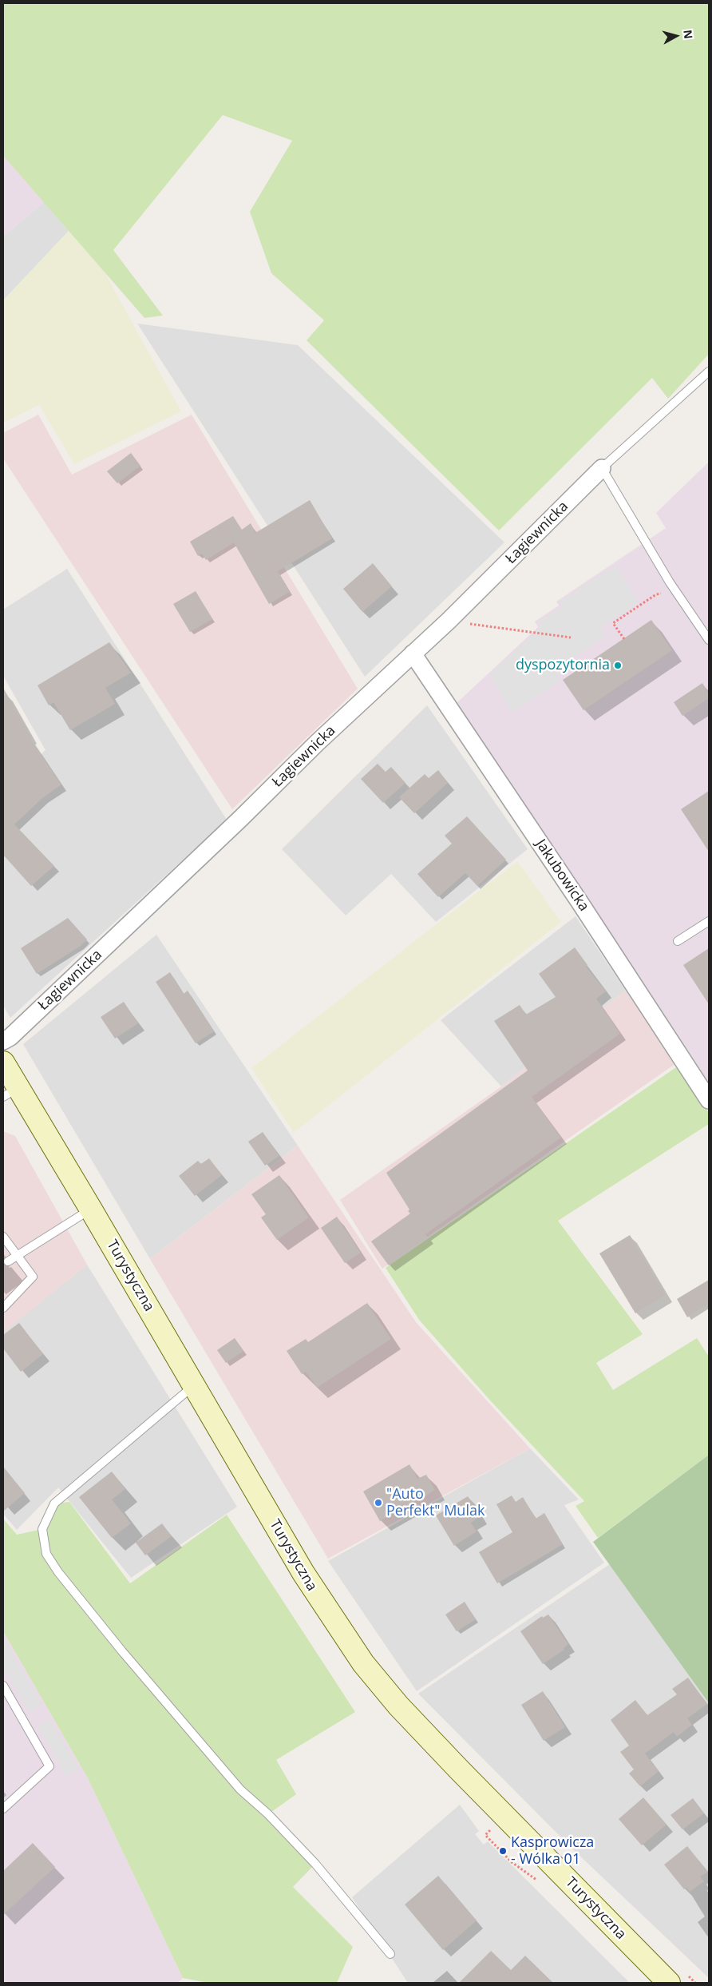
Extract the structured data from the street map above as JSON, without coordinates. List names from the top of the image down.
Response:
{
  "streets": {
    "main road": ["Turystyczna"],
    "street": ["Łagiewnicka", "Jakubowicka"]
  },
  "crossings": [
    ["Łagiewnicka", "Jakubowicka"]
  ],
  "places": ["dyspozytornia", "\"Auto Perfekt\" Mulak", "Kasprowicza - Wólka 01"],
  "north": "right"
}
